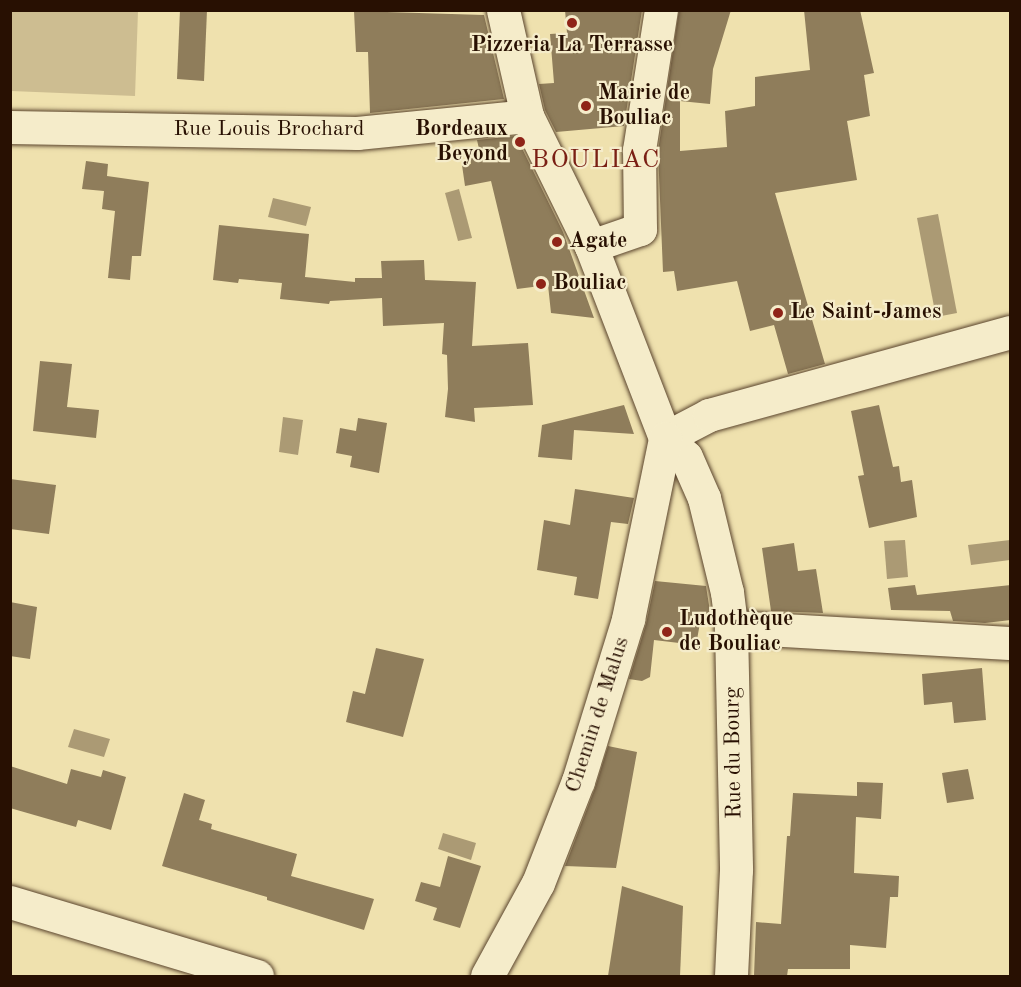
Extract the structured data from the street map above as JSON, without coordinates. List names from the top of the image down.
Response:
{
  "streets": {
    "street": ["Rue Louis Brochard", "Chemin de Malus", "Rue du Bourg"]
  },
  "crossings": [
    ["Chemin de Malus", "Rue du Bourg"]
  ],
  "districts": ["BOULIAC"],
  "places": [
    "Pizzeria La Terrasse",
    "Mairie de Bouliac",
    "Bordeaux Beyond",
    "Agate",
    "Bouliac",
    "Le Saint-James",
    "Ludothèque de Bouliac"
  ]
}
